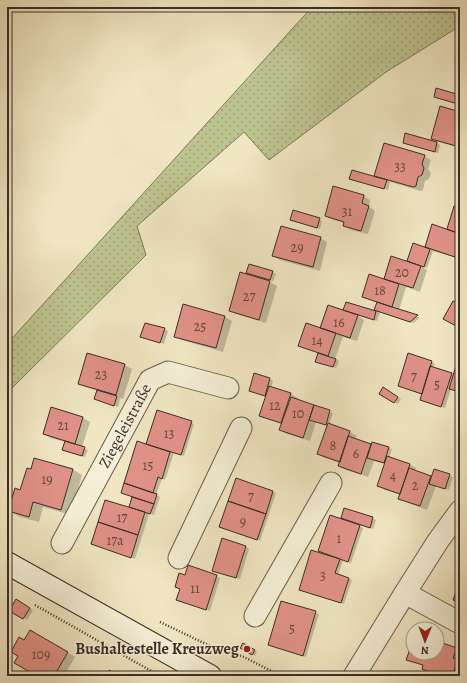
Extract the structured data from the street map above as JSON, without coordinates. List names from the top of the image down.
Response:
{
  "streets": {
    "street": ["Ziegeleistraße"]
  },
  "places": ["Bushaltestelle Kreuzweg"],
  "house_numbers": [
    "33",
    "31",
    "29",
    "20",
    "18",
    "27",
    "16",
    "25",
    "14",
    "23",
    "7",
    "5",
    "12",
    "10",
    "21",
    "13",
    "8",
    "6",
    "15",
    "4",
    "19",
    "2",
    "7",
    "17",
    "9",
    "1",
    "17a",
    "3",
    "11",
    "5",
    "109"
  ],
  "north": "bottom"
}
